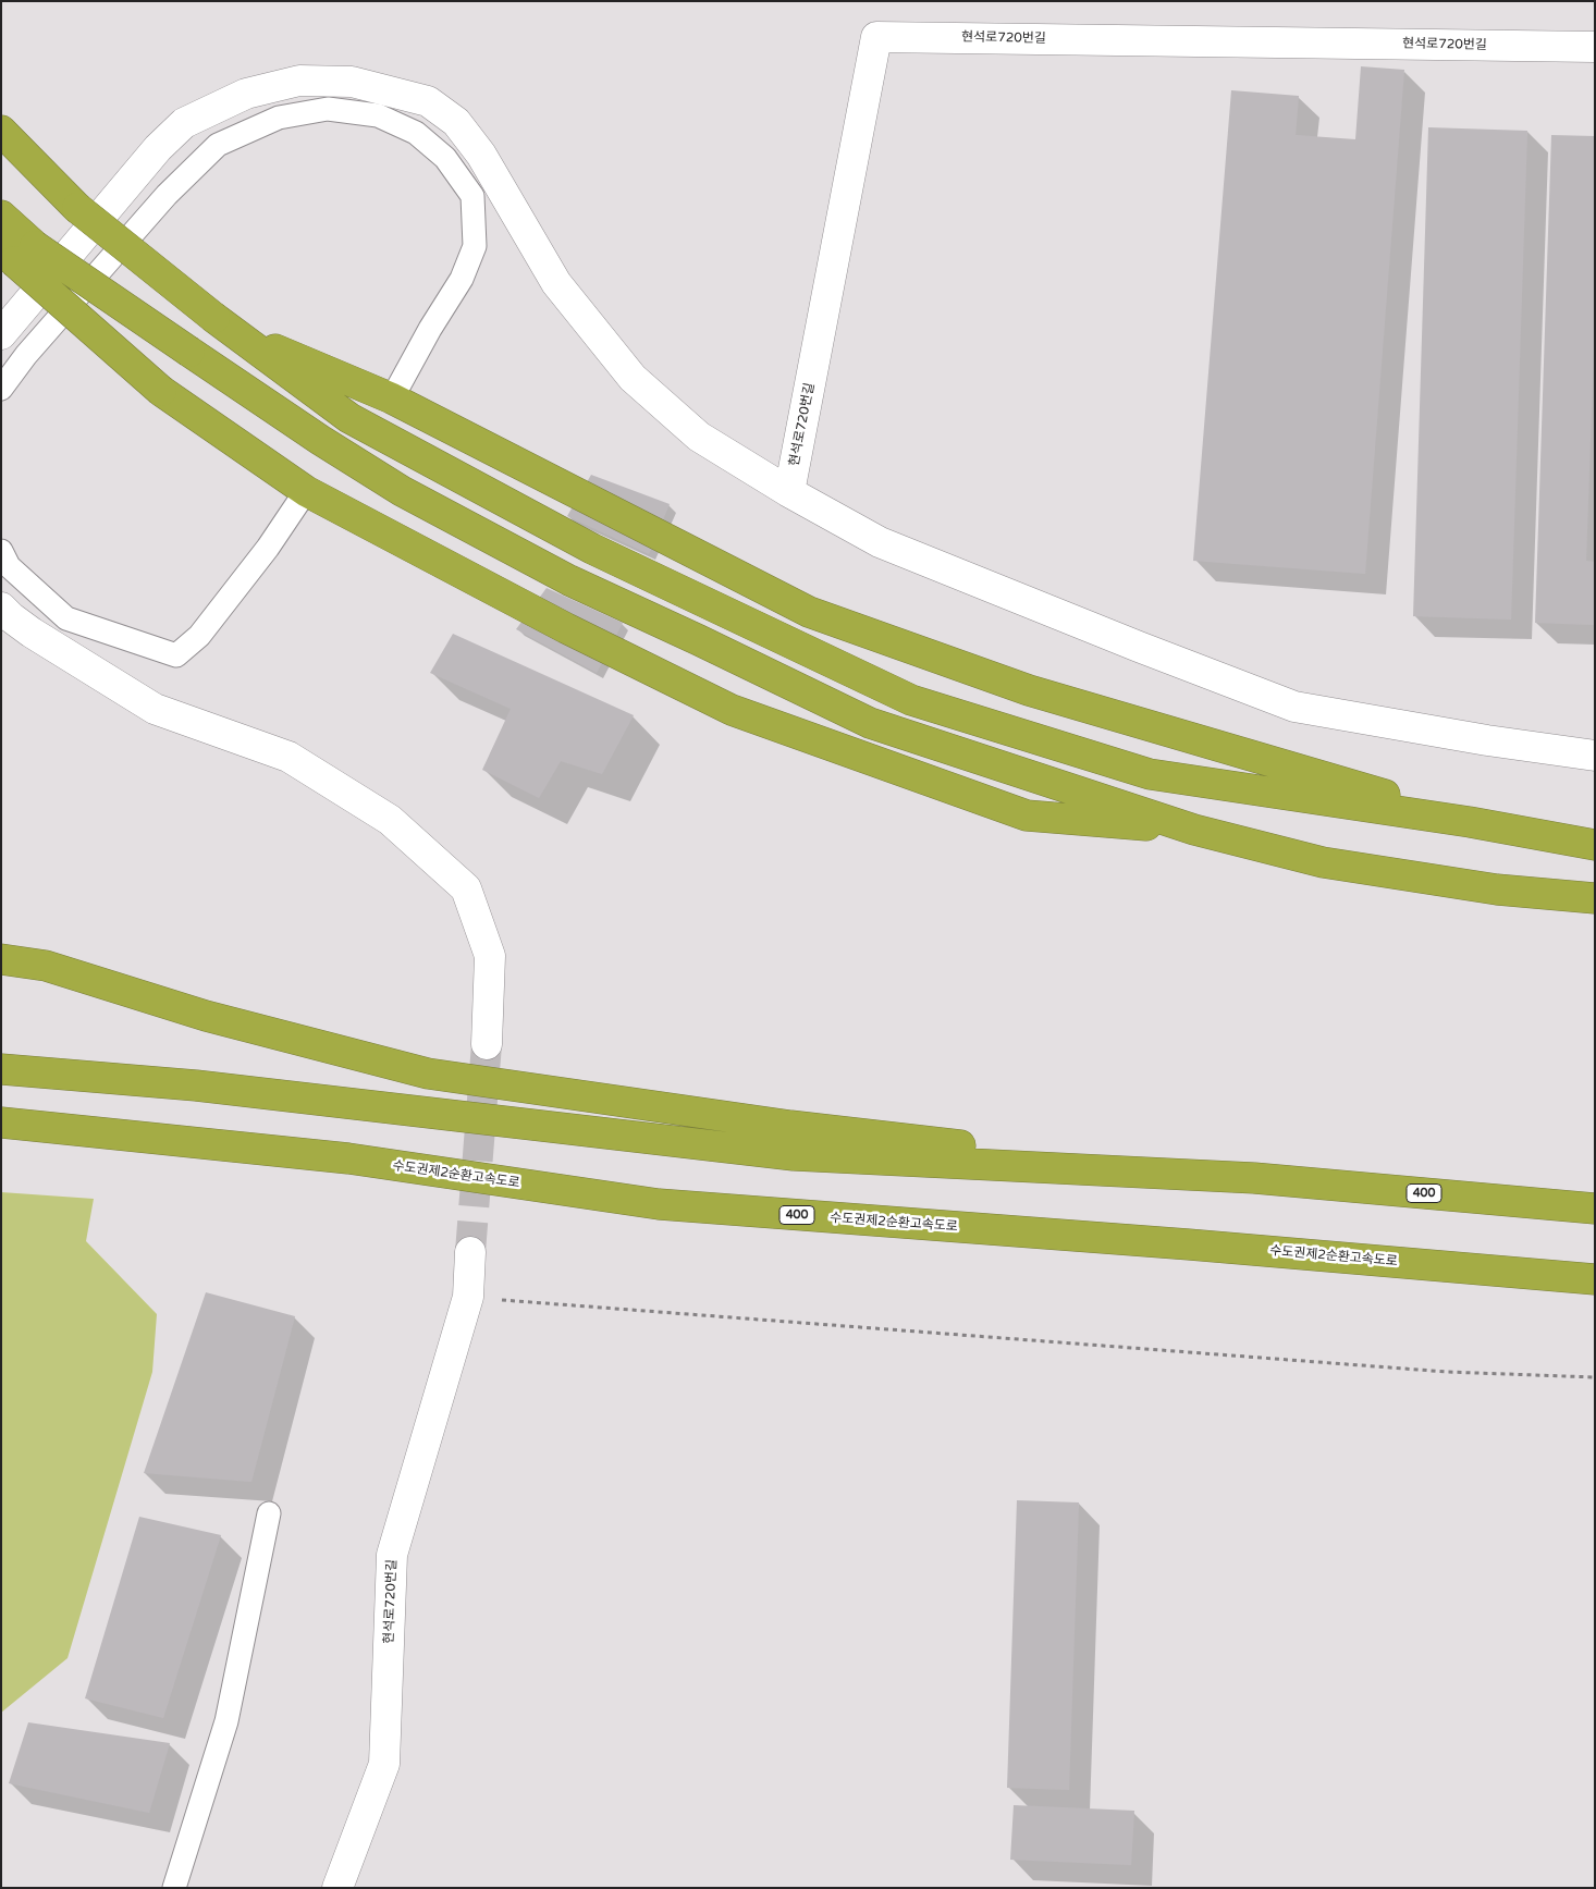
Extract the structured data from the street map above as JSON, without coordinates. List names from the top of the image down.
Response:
{
  "streets": {
    "highway": ["수도권제2순환고속도로", "400"],
    "street": ["현석로720번길"]
  }
}
